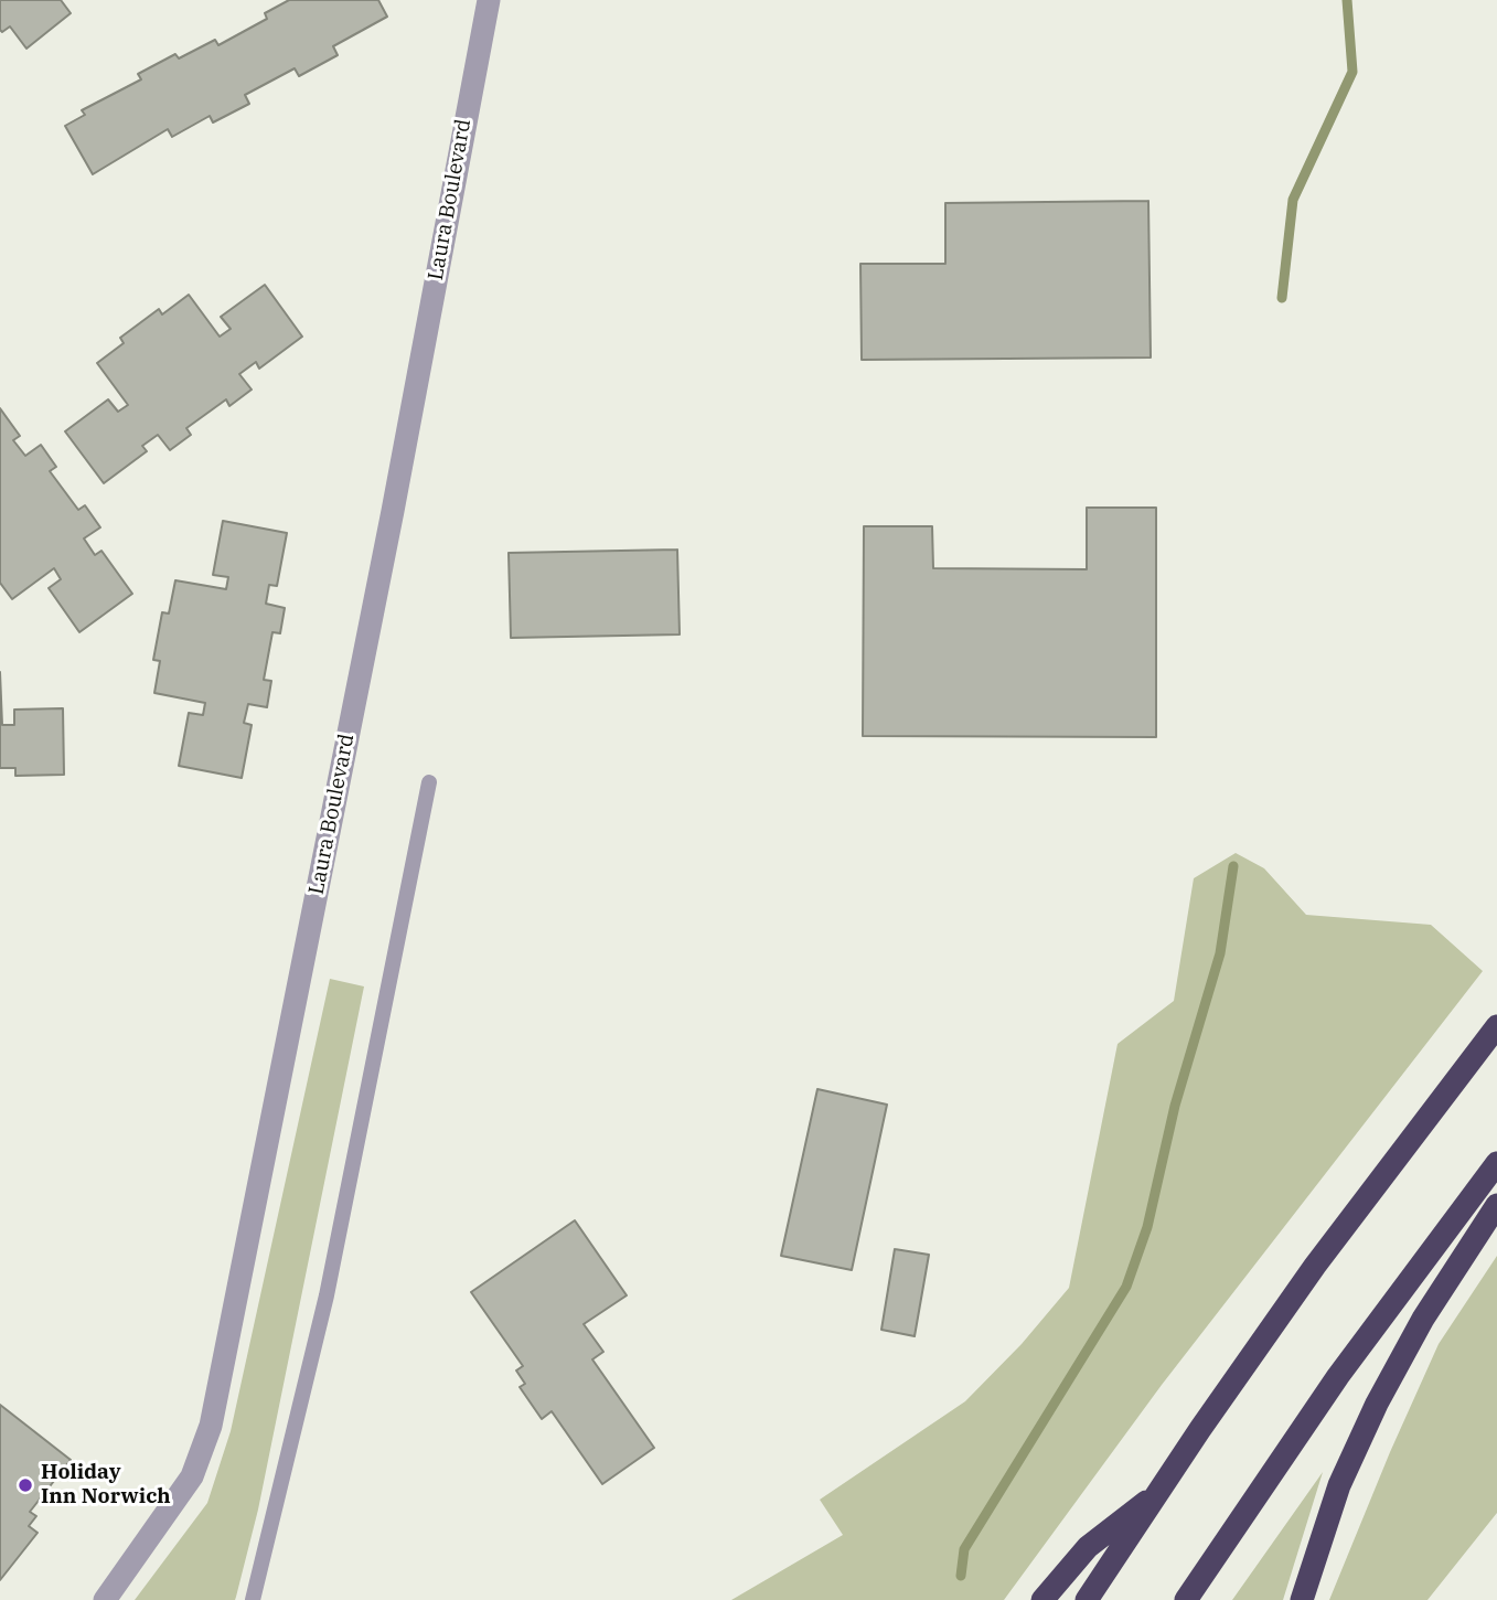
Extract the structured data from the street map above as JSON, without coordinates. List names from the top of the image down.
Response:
{
  "streets": {
    "street": ["Laura Boulevard"]
  },
  "places": ["Holiday Inn Norwich"]
}
